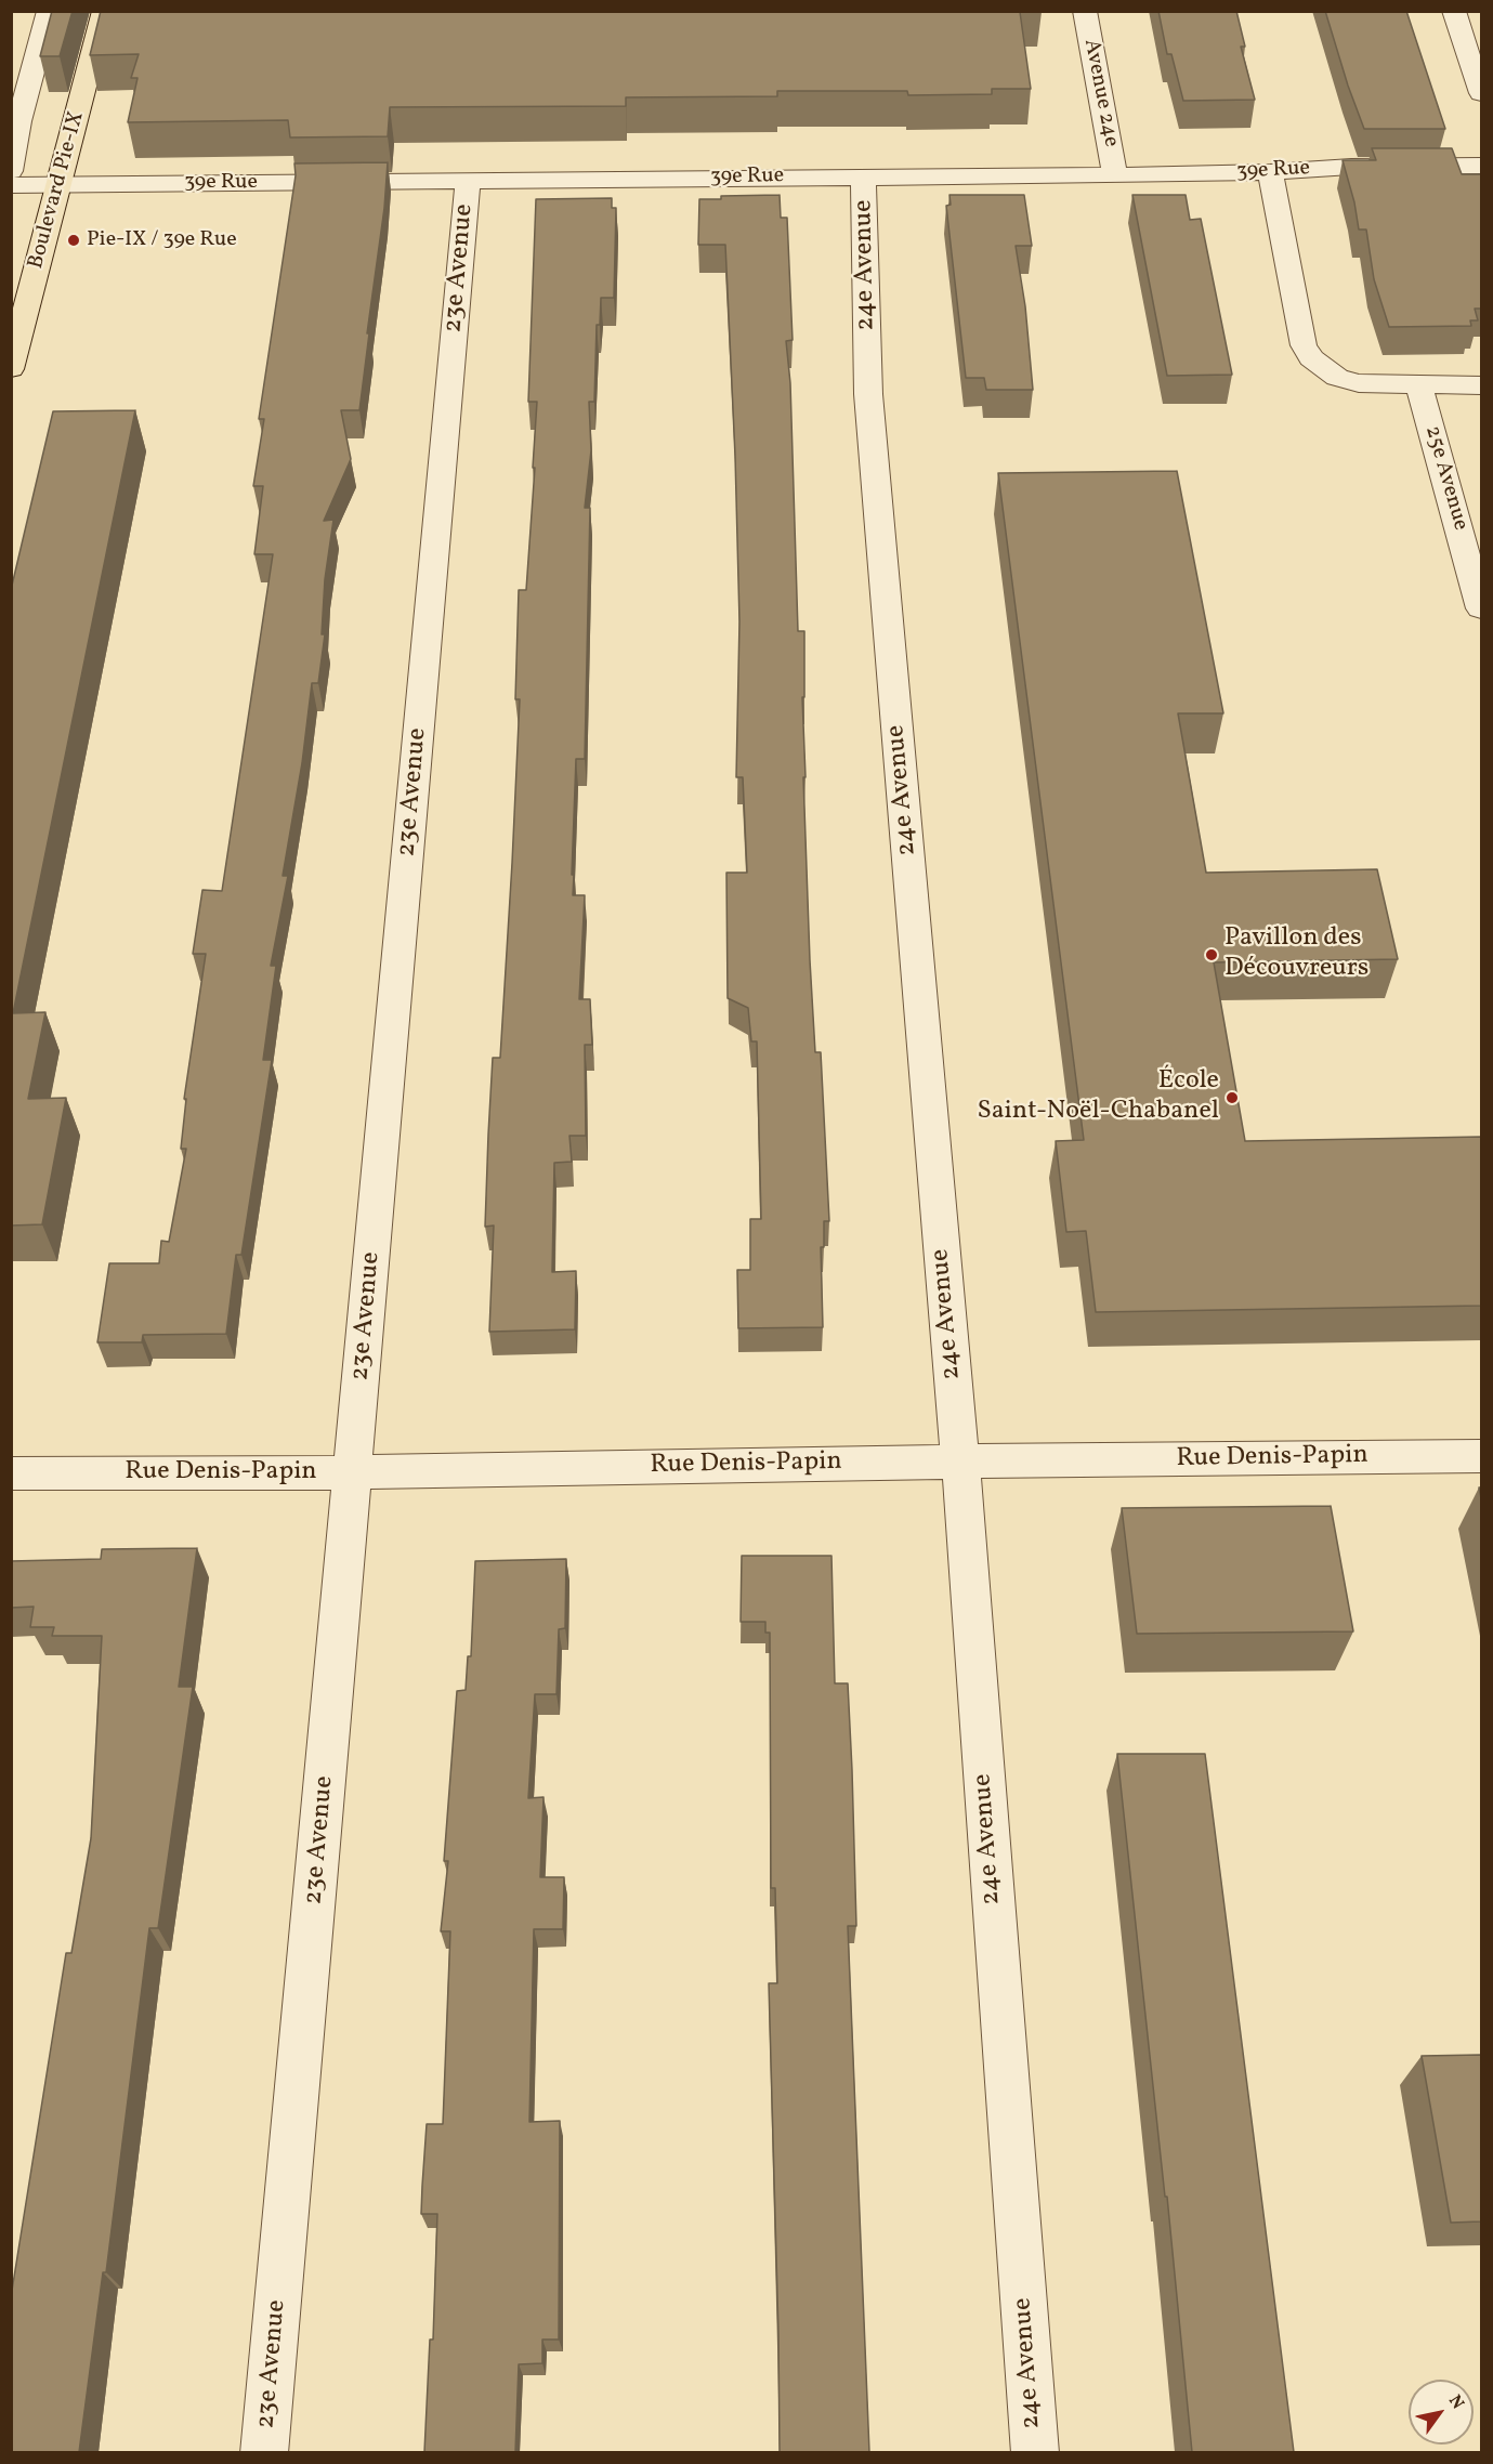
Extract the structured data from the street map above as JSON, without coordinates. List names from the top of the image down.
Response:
{
  "streets": {
    "main road": ["Boulevard Pie-IX"],
    "street": [
      "Avenue 24e",
      "39e Rue",
      "24e Avenue",
      "23e Avenue",
      "25e Avenue",
      "Rue Denis-Papin"
    ]
  },
  "crossings": [
    ["Avenue 24e", "39e Rue"],
    ["39e Rue", "Boulevard Pie-IX"],
    ["39e Rue", "24e Avenue"],
    ["39e Rue", "23e Avenue"],
    ["24e Avenue", "Rue Denis-Papin"],
    ["23e Avenue", "Rue Denis-Papin"]
  ],
  "places": ["Pie-IX / 39e Rue", "Pavillon des Découvreurs", "École Saint-Noël-Chabanel"],
  "north": "top right"
}
